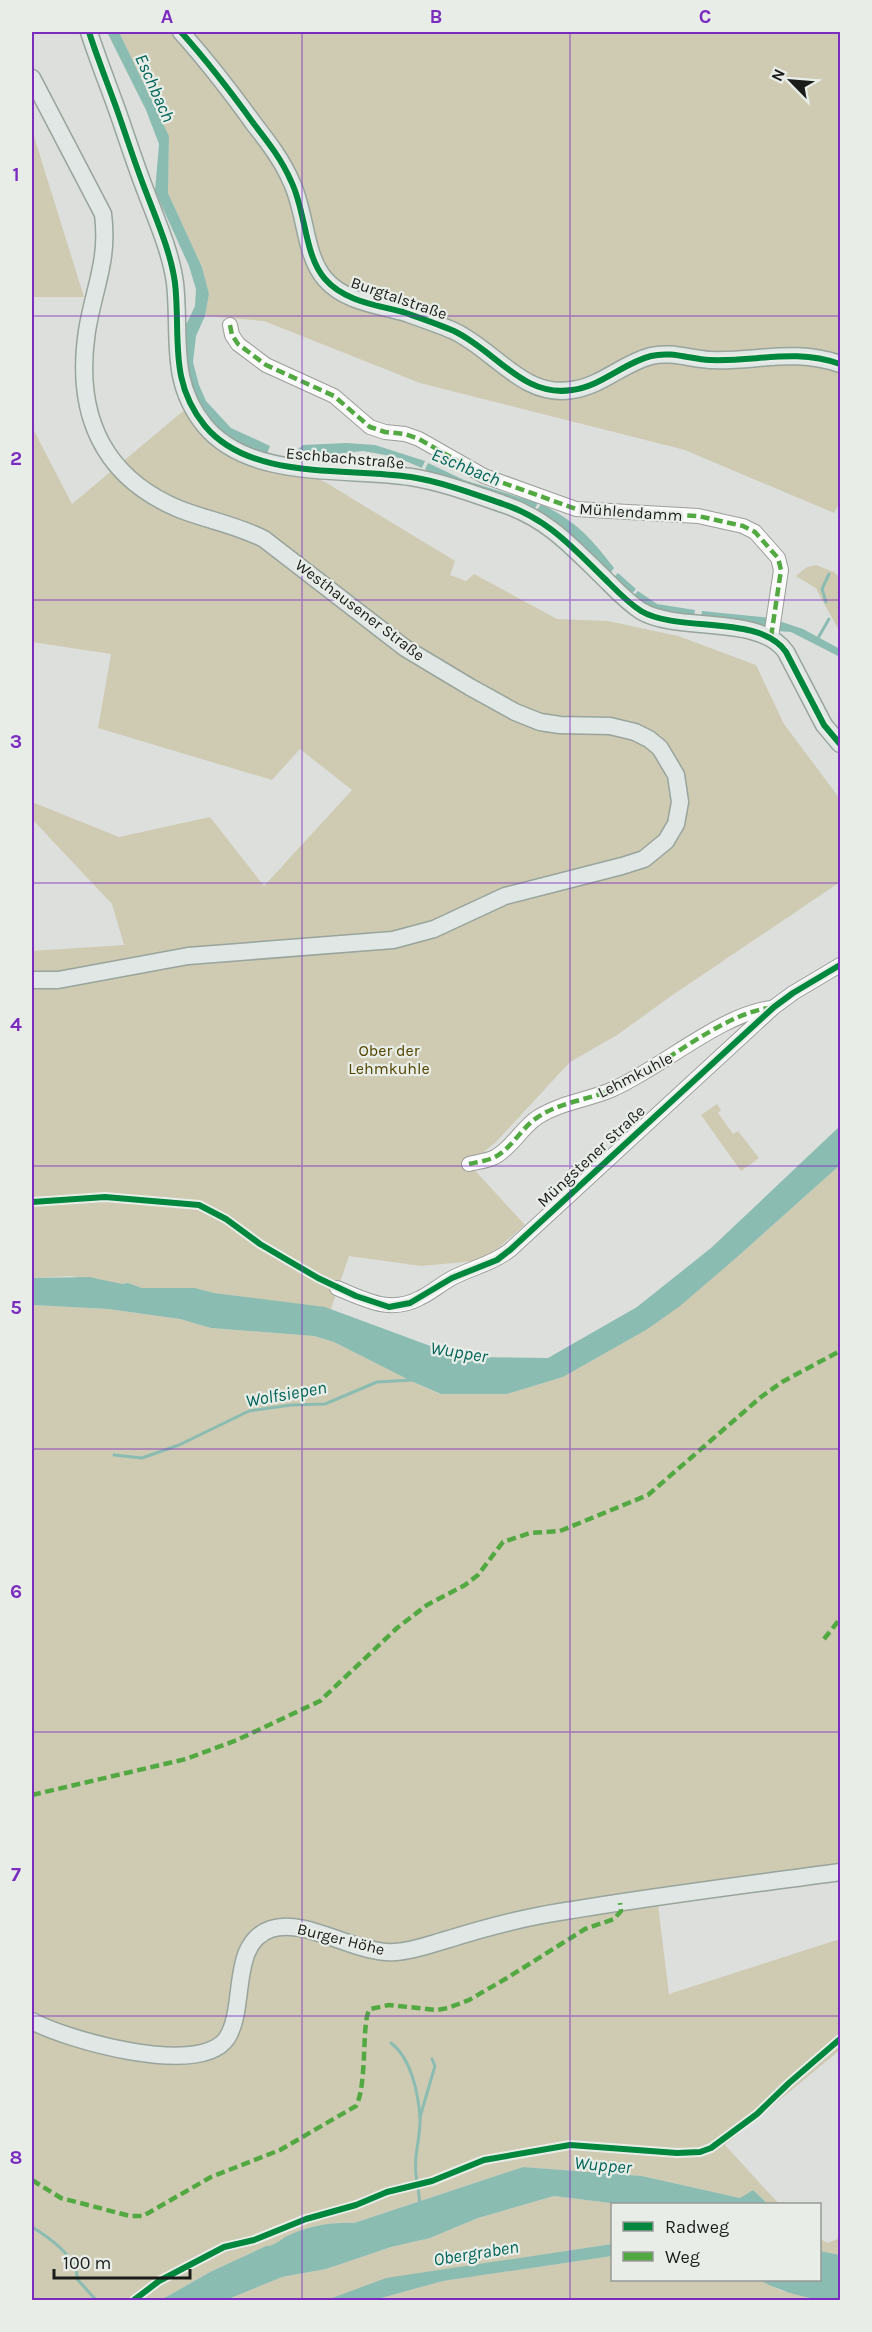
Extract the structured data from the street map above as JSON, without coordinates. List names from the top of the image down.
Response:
{
  "streets": {
    "main road": [
      "Burgtalstraße",
      "Eschbachstraße",
      "Westhausener Straße",
      "Burger Höhe"
    ],
    "street": ["Mühlendamm", "Lehmkuhle", "Müngstener Straße"]
  },
  "crossings": [
    ["Eschbachstraße", "Mühlendamm"],
    ["Lehmkuhle", "Müngstener Straße"]
  ],
  "water": [
    "Eschbach",
    "Wupper",
    "Wolfsiepen",
    "Obergraben"
  ],
  "parks": ["Ober der Lehmkuhle"],
  "legend": ["Radweg", "Weg"],
  "scale_bar": "100 m",
  "north": "top left",
  "grid": {
    "columns": ["A", "B", "C"],
    "rows": [
      "1",
      "2",
      "3",
      "4",
      "5",
      "6",
      "7",
      "8"
    ]
  }
}
